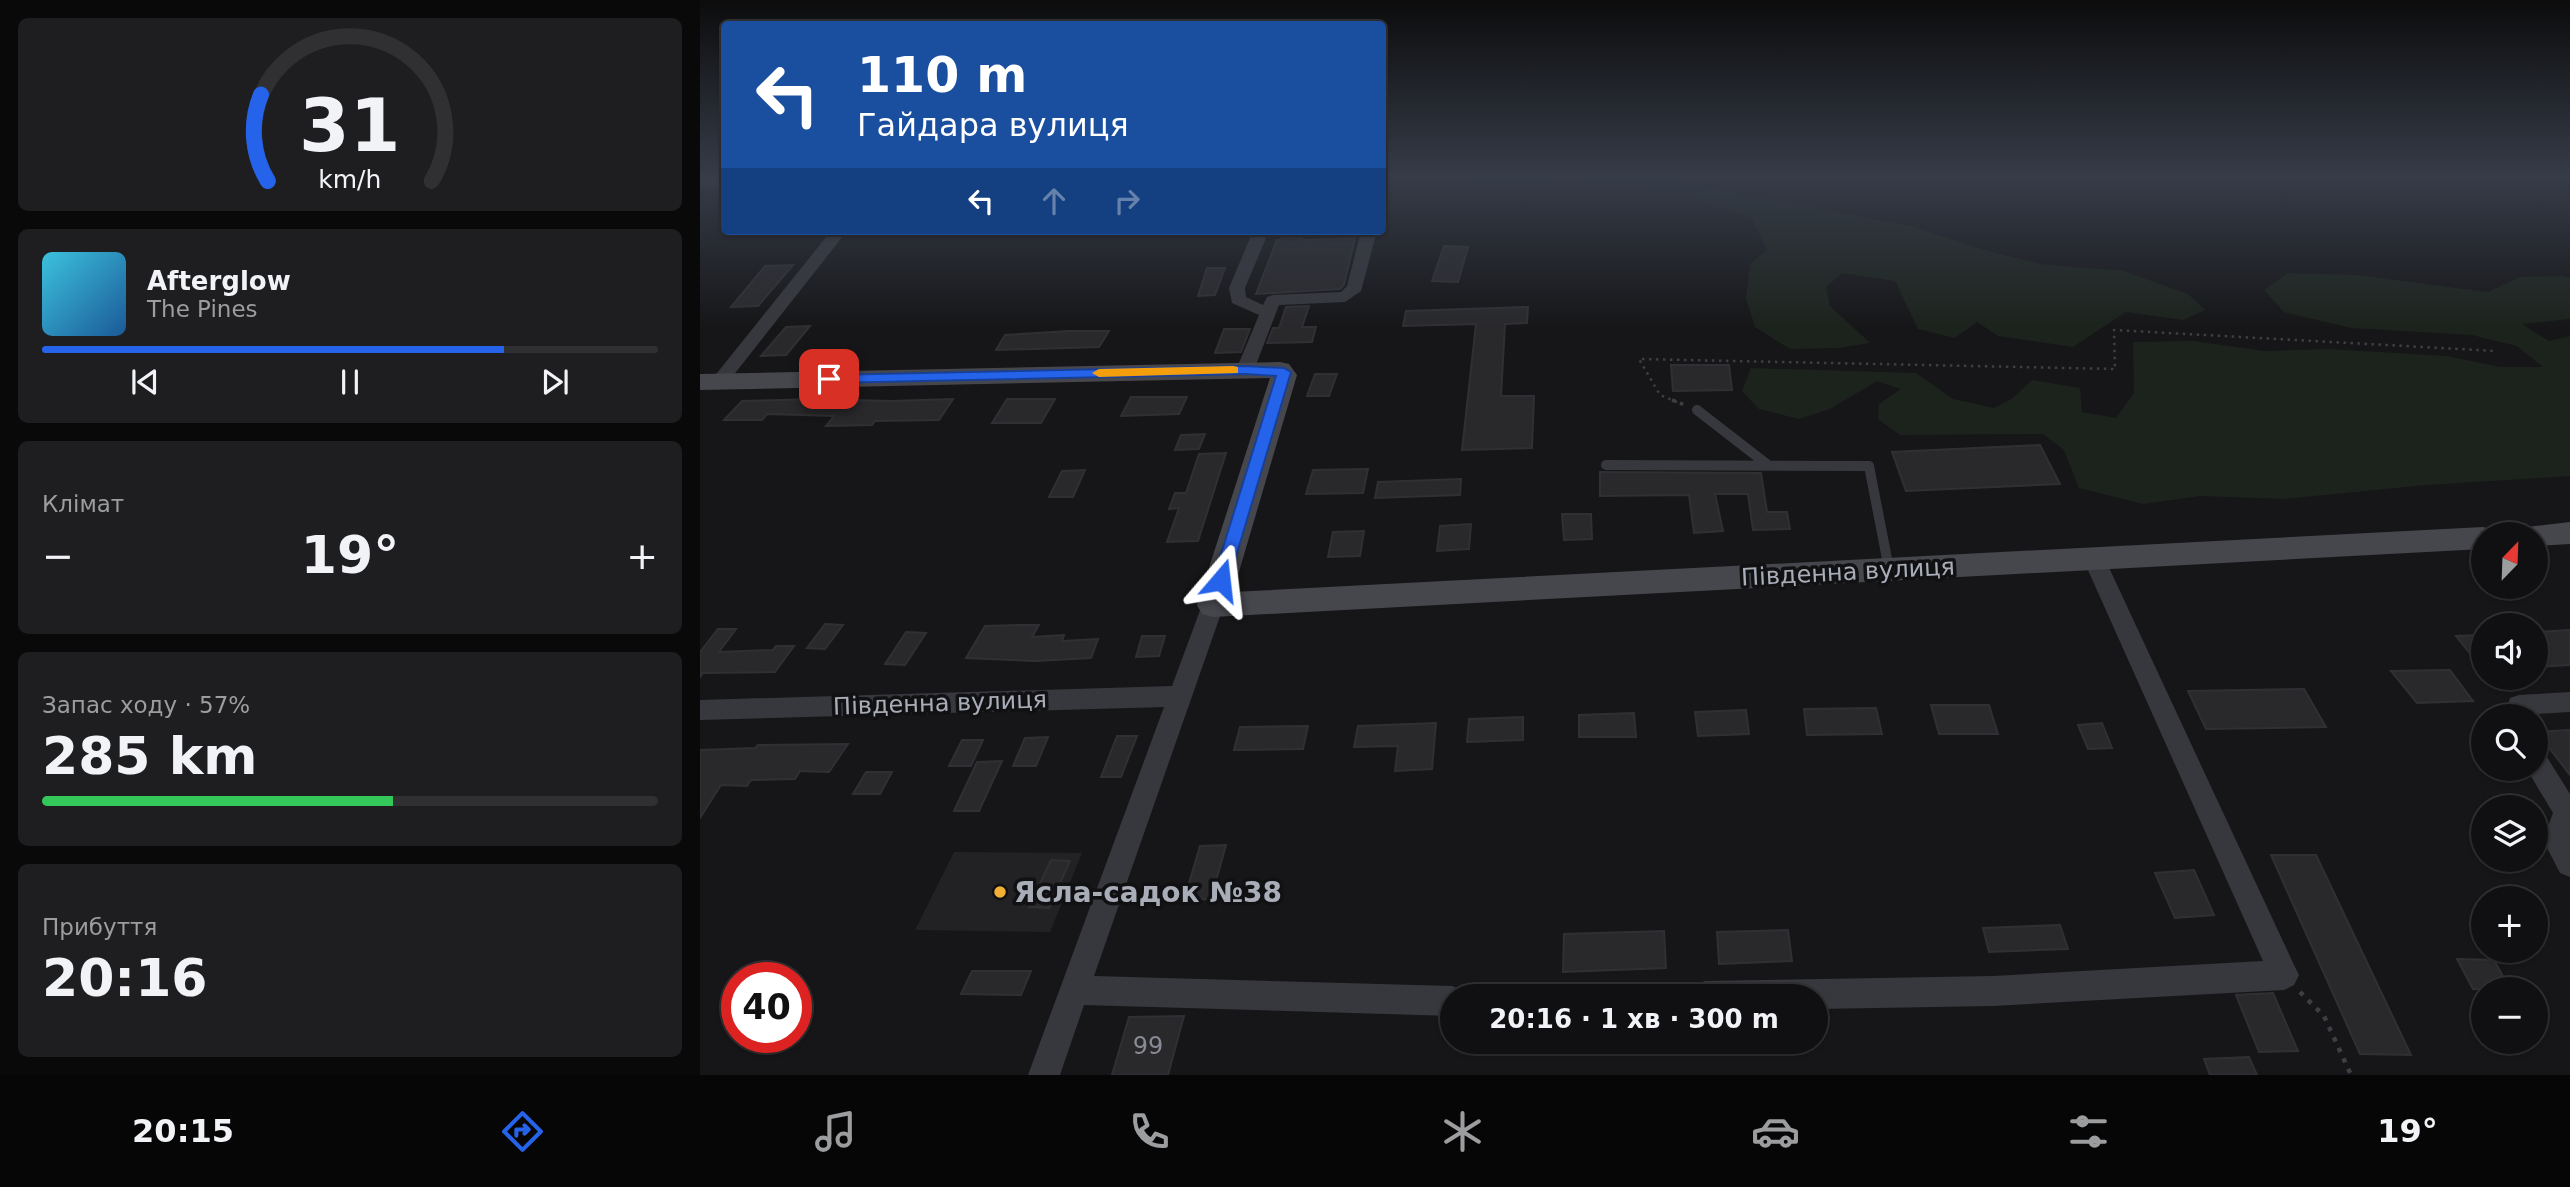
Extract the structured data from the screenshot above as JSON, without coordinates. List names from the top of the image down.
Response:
{
  "streets": {
    "street": ["Південна вулиця"]
  },
  "places": ["Ясла-садок №38"],
  "house_numbers": ["99"],
  "north": "top right",
  "page": {
    "turn": ["110 m", "Гайдара вулиця"],
    "song": ["Afterglow", "The Pines"],
    "tile": [
      "Клімат",
      ["Запас ходу · 57%", "285 km"],
      ["Прибуття", "20:16"]
    ],
    "map_buttons": ["+", "−"],
    "heat": ["−", "19°", "+"],
    "limit": "40",
    "trip": "20:16 · 1 хв · 300 m",
    "tabs": ["20:15", "19°"],
    "gauge": ["31", "km/h"]
  }
}
